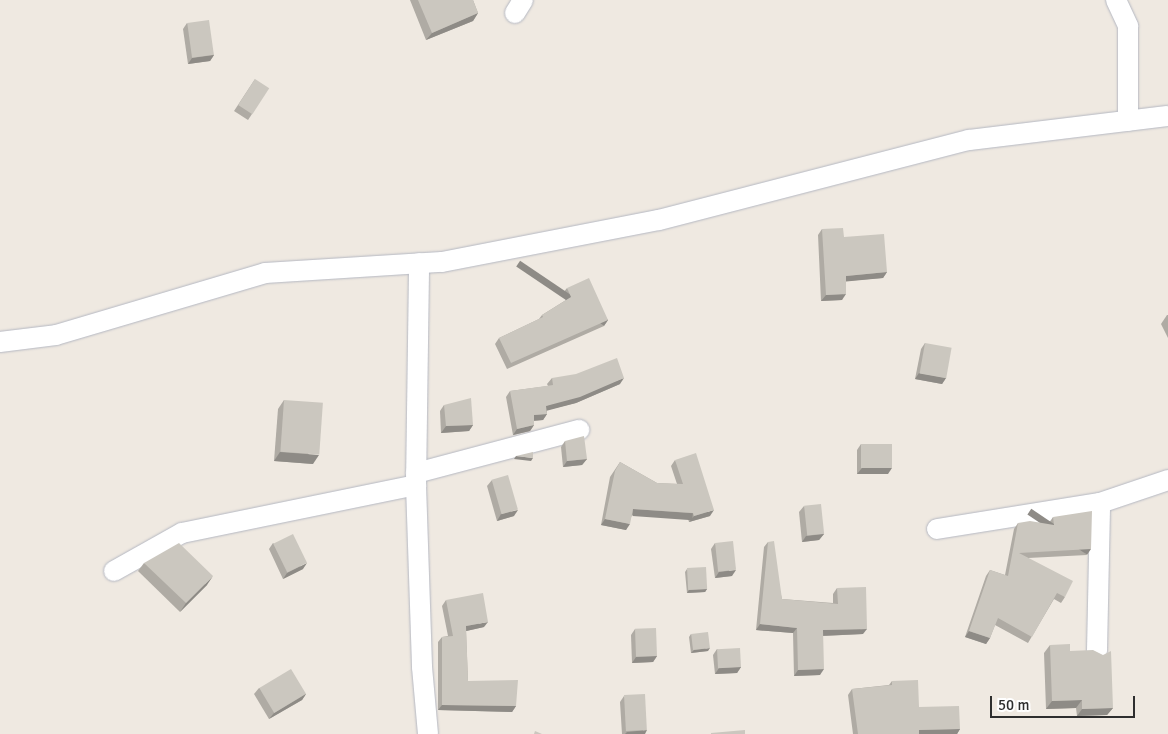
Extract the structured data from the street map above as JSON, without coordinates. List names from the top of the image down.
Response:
{
  "scale_bar": "50 m"
}
